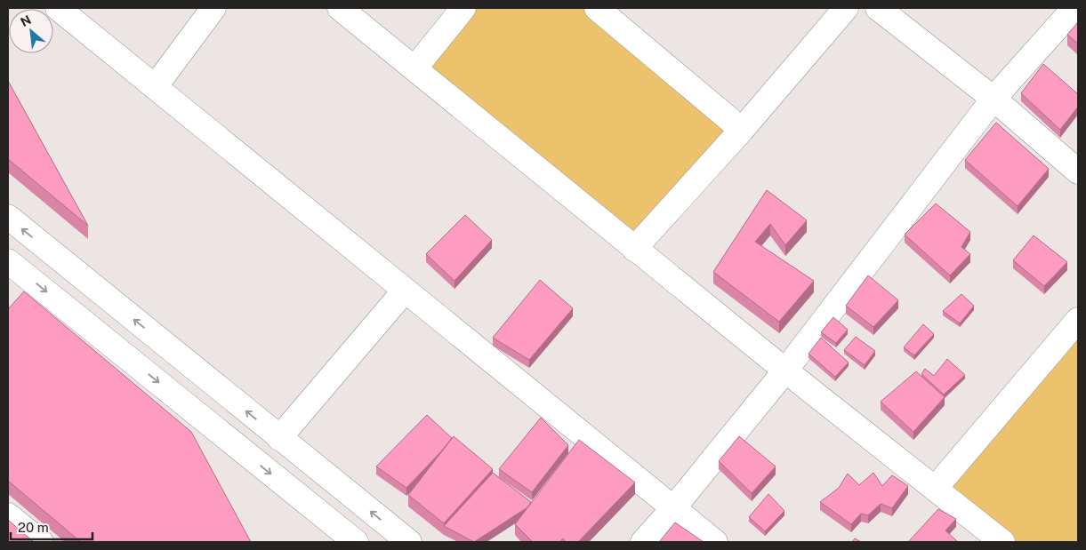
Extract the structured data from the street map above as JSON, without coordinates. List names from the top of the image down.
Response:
{
  "scale_bar": "20 m",
  "north": "top left"
}
